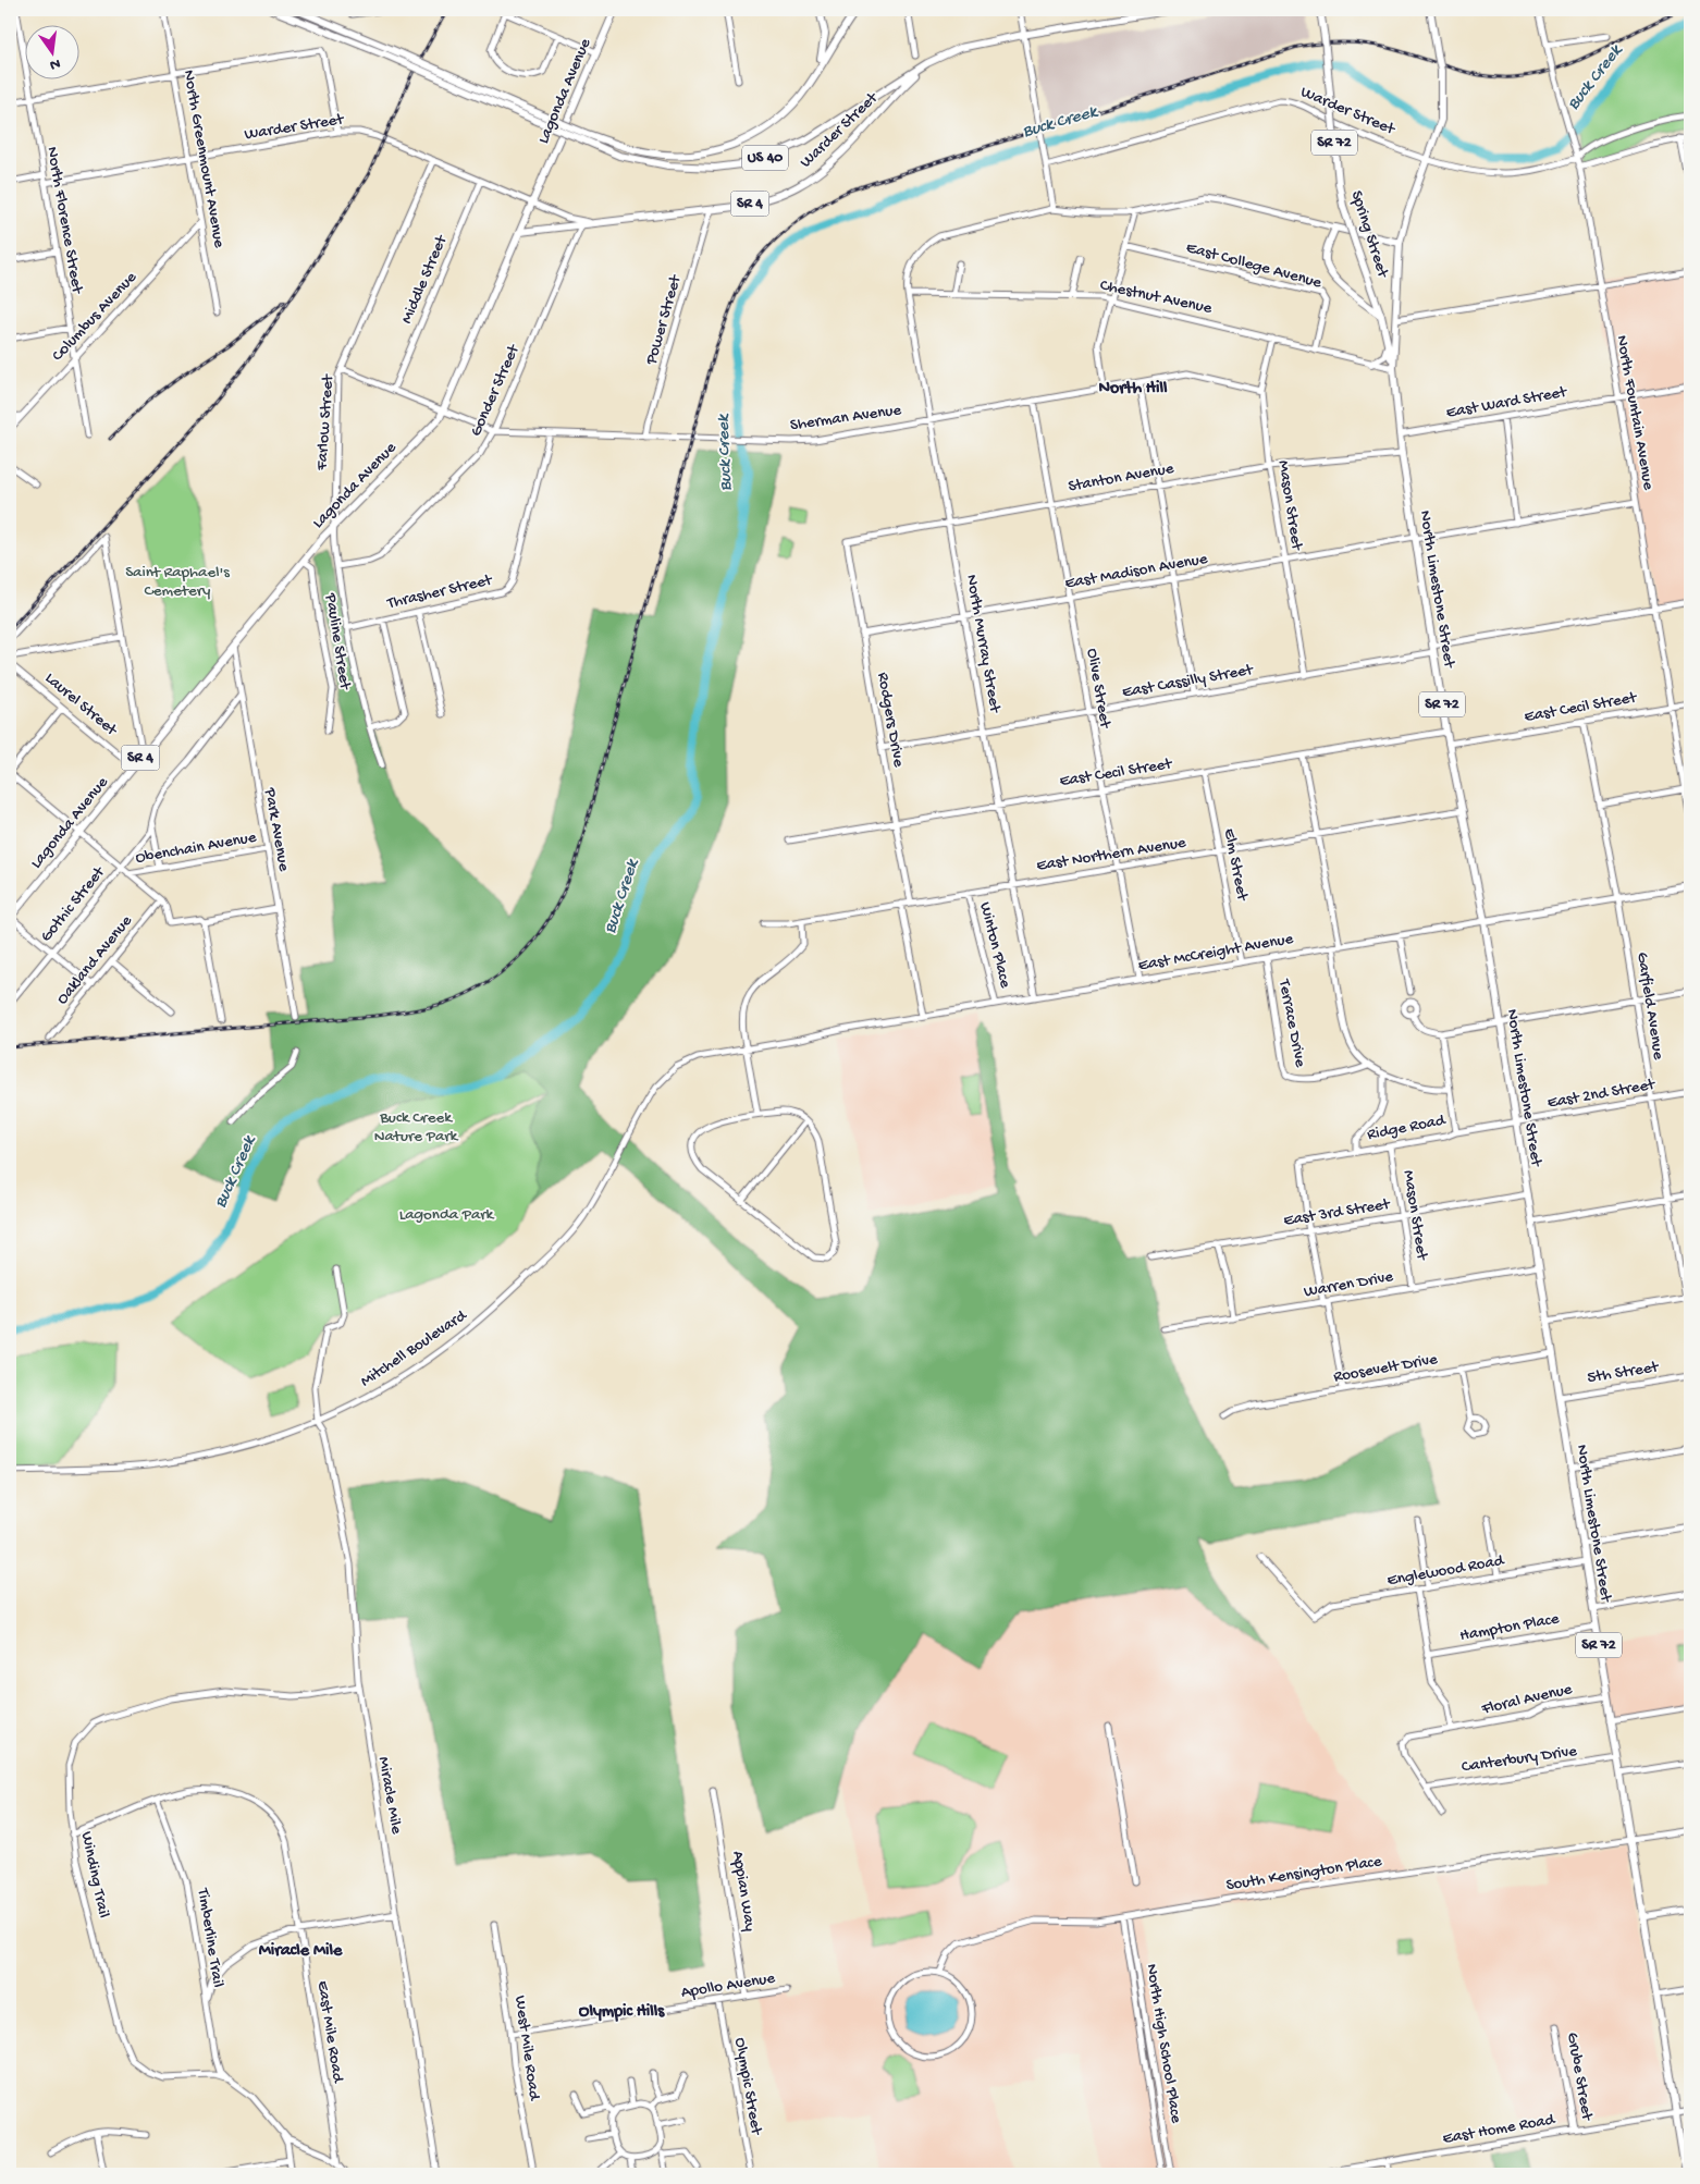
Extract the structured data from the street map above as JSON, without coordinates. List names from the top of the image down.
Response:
{
  "streets": {
    "main road": [
      "Lagonda Avenue",
      "Warder Street",
      "SR 72",
      "US 40",
      "SR 4",
      "Spring Street",
      "North Limestone Street",
      "East McCreight Avenue"
    ],
    "street": [
      "North Greenmount Avenue",
      "North Florence Street",
      "East College Avenue",
      "Middle Street",
      "Chestnut Avenue",
      "Columbus Avenue",
      "Power Street",
      "Gonder Street",
      "East Ward Street",
      "North Fountain Avenue",
      "Sherman Avenue",
      "Farlow Street",
      "Stanton Avenue",
      "Mason Street",
      "East Madison Avenue",
      "Thrasher Street",
      "Pauline Street",
      "North Murray Street",
      "East Cassilly Street",
      "Olive Street",
      "Laurel Street",
      "East Cecil Street",
      "Rodgers Drive",
      "Park Avenue",
      "Obenchain Avenue",
      "East Northern Avenue",
      "Elm Street",
      "Gothic Street",
      "Winton Place",
      "Oakland Avenue",
      "Garfield Avenue",
      "Terrace Drive",
      "East 2nd Street",
      "Ridge Road",
      "East 3rd Street",
      "Warren Drive",
      "Mitchell Boulevard",
      "Roosevelt Drive",
      "5th Street",
      "Englewood Road",
      "Hampton Place",
      "Floral Avenue",
      "Canterbury Drive",
      "Miracle Mile",
      "South Kensington Place",
      "Winding Trail",
      "Appian Way",
      "Timberline Trail",
      "Apollo Avenue",
      "East Mile Road",
      "North High School Place",
      "West Mile Road",
      "Grube Street",
      "Olympic Street",
      "East Home Road"
    ]
  },
  "crossings": [
    ["Lagonda Avenue", "Warder Street"],
    ["Lagonda Avenue", "Sherman Avenue"],
    ["Lagonda Avenue", "Farlow Street"],
    ["Lagonda Avenue", "Pauline Street"],
    ["Lagonda Avenue", "Laurel Street"],
    ["Lagonda Avenue", "Park Avenue"],
    ["Warder Street", "US 40"],
    ["Warder Street", "North Greenmount Avenue"],
    ["Warder Street", "North Florence Street"],
    ["Warder Street", "Middle Street"],
    ["Warder Street", "Power Street"],
    ["Warder Street", "Gonder Street"],
    ["Warder Street", "North Fountain Avenue"],
    ["Warder Street", "Farlow Street"],
    ["Warder Street", "North Limestone Street"],
    ["North Greenmount Avenue", "Columbus Avenue"],
    ["North Florence Street", "Columbus Avenue"],
    ["Spring Street", "Chestnut Avenue"],
    ["Spring Street", "North Limestone Street"],
    ["East College Avenue", "Chestnut Avenue"],
    ["Middle Street", "Sherman Avenue"],
    ["Chestnut Avenue", "Mason Street"],
    ["Chestnut Avenue", "North Limestone Street"],
    ["Chestnut Avenue", "North Murray Street"],
    ["Power Street", "Sherman Avenue"],
    ["Gonder Street", "Sherman Avenue"],
    ["Gonder Street", "Farlow Street"],
    ["East Ward Street", "North Fountain Avenue"],
    ["East Ward Street", "North Limestone Street"],
    ["North Fountain Avenue", "East Madison Avenue"],
    ["North Fountain Avenue", "East Cassilly Street"],
    ["North Fountain Avenue", "East Cecil Street"],
    ["Sherman Avenue", "Farlow Street"],
    ["Sherman Avenue", "Mason Street"],
    ["Sherman Avenue", "Thrasher Street"],
    ["Sherman Avenue", "North Murray Street"],
    ["Sherman Avenue", "Olive Street"],
    ["Farlow Street", "Thrasher Street"],
    ["Stanton Avenue", "Mason Street"],
    ["Stanton Avenue", "North Limestone Street"],
    ["Stanton Avenue", "North Murray Street"],
    ["Stanton Avenue", "Olive Street"],
    ["Stanton Avenue", "Rodgers Drive"],
    ["Mason Street", "East Madison Avenue"],
    ["Mason Street", "East Cassilly Street"],
    ["Mason Street", "Ridge Road"],
    ["Mason Street", "East 3rd Street"],
    ["Mason Street", "Warren Drive"],
    ["East Madison Avenue", "North Limestone Street"],
    ["East Madison Avenue", "North Murray Street"],
    ["East Madison Avenue", "Olive Street"],
    ["East Madison Avenue", "Rodgers Drive"],
    ["North Limestone Street", "East Cassilly Street"],
    ["North Limestone Street", "East Cecil Street"],
    ["North Limestone Street", "East Northern Avenue"],
    ["North Limestone Street", "East McCreight Avenue"],
    ["North Limestone Street", "East 2nd Street"],
    ["North Limestone Street", "Ridge Road"],
    ["North Limestone Street", "East 3rd Street"],
    ["North Limestone Street", "Warren Drive"],
    ["North Limestone Street", "Roosevelt Drive"],
    ["North Limestone Street", "5th Street"],
    ["North Limestone Street", "Englewood Road"],
    ["North Limestone Street", "Hampton Place"],
    ["North Limestone Street", "Floral Avenue"],
    ["North Limestone Street", "Canterbury Drive"],
    ["North Limestone Street", "South Kensington Place"],
    ["North Limestone Street", "East Home Road"],
    ["North Murray Street", "East Cassilly Street"],
    ["North Murray Street", "East Cecil Street"],
    ["North Murray Street", "East Northern Avenue"],
    ["North Murray Street", "East McCreight Avenue"],
    ["East Cassilly Street", "Olive Street"],
    ["East Cassilly Street", "Rodgers Drive"],
    ["Olive Street", "East Cecil Street"],
    ["Olive Street", "East Northern Avenue"],
    ["Olive Street", "East McCreight Avenue"],
    ["East Cecil Street", "Rodgers Drive"],
    ["East Cecil Street", "Elm Street"],
    ["East Cecil Street", "Garfield Avenue"],
    ["Rodgers Drive", "East Northern Avenue"],
    ["Park Avenue", "Obenchain Avenue"],
    ["Park Avenue", "Gothic Street"],
    ["East Northern Avenue", "Elm Street"],
    ["East Northern Avenue", "Winton Place"],
    ["Elm Street", "East McCreight Avenue"],
    ["Winton Place", "East McCreight Avenue"],
    ["East McCreight Avenue", "Garfield Avenue"],
    ["East McCreight Avenue", "Terrace Drive"],
    ["East McCreight Avenue", "Mitchell Boulevard"],
    ["Garfield Avenue", "East 2nd Street"],
    ["East 2nd Street", "Ridge Road"],
    ["Ridge Road", "East 3rd Street"],
    ["Mitchell Boulevard", "Miracle Mile"],
    ["Floral Avenue", "Canterbury Drive"],
    ["Miracle Mile", "Winding Trail"],
    ["South Kensington Place", "North High School Place"],
    ["Winding Trail", "Timberline Trail"],
    ["Winding Trail", "East Mile Road"],
    ["Appian Way", "Apollo Avenue"],
    ["Timberline Trail", "East Mile Road"],
    ["Apollo Avenue", "West Mile Road"],
    ["Apollo Avenue", "Olympic Street"],
    ["Grube Street", "East Home Road"]
  ],
  "districts": ["North Hill", "Miracle Mile", "Olympic Hills"],
  "water": ["Buck Creek"],
  "parks": ["Saint Raphael's Cemetery", "Buck Creek Nature Park", "Lagonda Park"],
  "north": "bottom"
}
